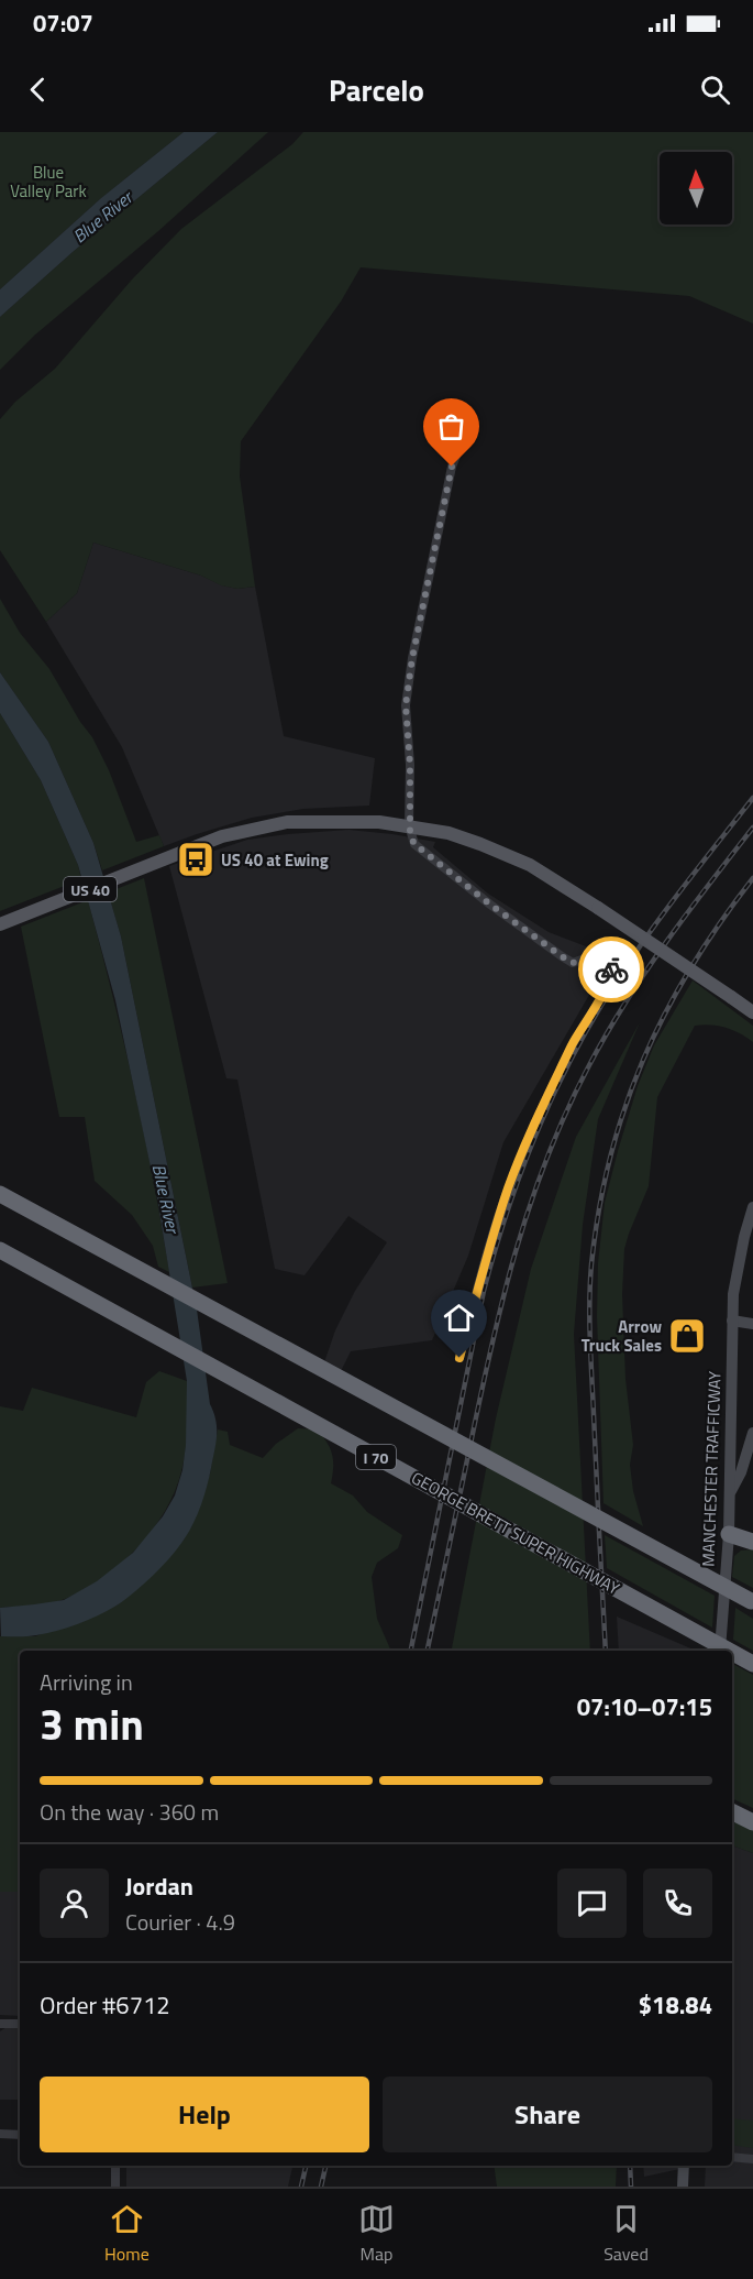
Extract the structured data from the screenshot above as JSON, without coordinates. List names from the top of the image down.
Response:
{
  "streets": {
    "highway": ["I 70", "GEORGE BRETT SUPER HIGHWAY"],
    "main road": ["US 40", "MANCHESTER TRAFFICWAY"]
  },
  "water": ["Blue River"],
  "parks": ["Blue Valley Park"],
  "places": {
    "bus stop": ["US 40 at Ewing"],
    "shop": ["Arrow Truck Sales"]
  },
  "north": "top",
  "page": {
    "status": "07:07",
    "header": "Parcelo",
    "heading": ["3 min", "Arriving in", "07:10–07:15"],
    "panel": [
      "Jordan",
      "Courier · 4.9",
      "Order #6712",
      "$18.84"
    ],
    "bar": "On the way · 360 m",
    "buttons": ["Help", "Share"],
    "tabs": ["Home", "Map", "Saved"]
  }
}
